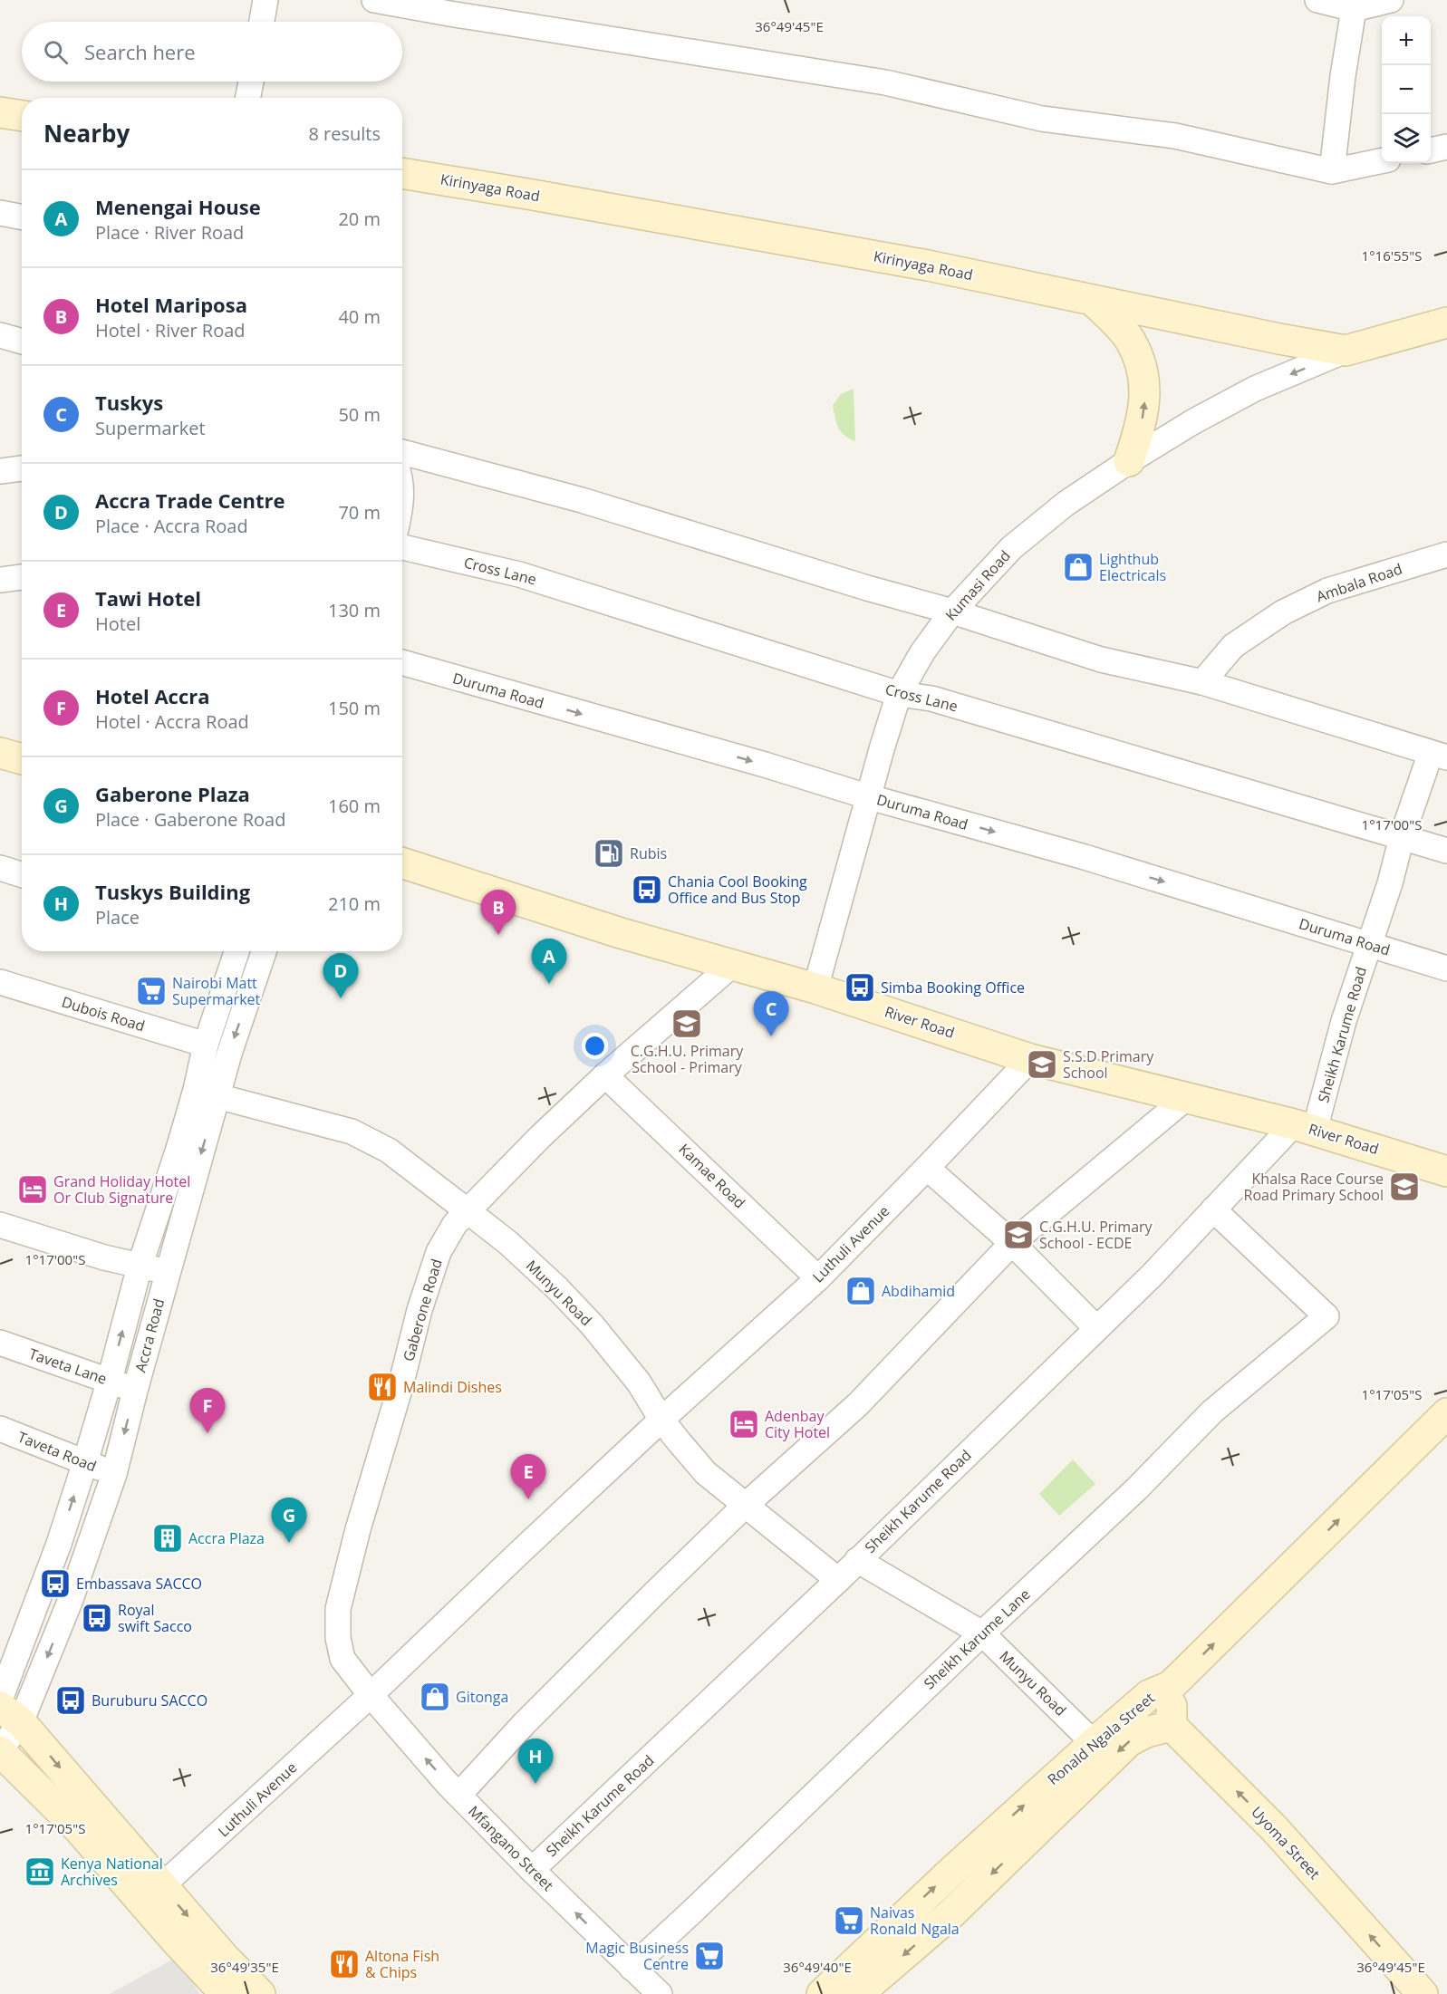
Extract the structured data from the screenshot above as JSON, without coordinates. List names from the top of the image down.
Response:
{
  "streets": {
    "street": [
      "Kirinyaga Road",
      "Cross Lane",
      "Ambala Road",
      "Kumasi Road",
      "Duruma Road",
      "Dubois Road",
      "River Road",
      "Sheikh Karume Road",
      "Kamae Road",
      "Luthuli Avenue",
      "Munyu Road",
      "Gaberone Road",
      "Accra Road",
      "Taveta Lane",
      "Taveta Road",
      "Sheikh Karume Lane",
      "Ronald Ngala Street",
      "Uyoma Street",
      "Mfangano Street"
    ]
  },
  "crossings": [
    ["Kirinyaga Road", "Kumasi Road"],
    ["Cross Lane", "Kumasi Road"],
    ["Cross Lane", "Sheikh Karume Road"],
    ["Kumasi Road", "Duruma Road"],
    ["Kumasi Road", "River Road"],
    ["Duruma Road", "Sheikh Karume Road"],
    ["Dubois Road", "Accra Road"],
    ["River Road", "Sheikh Karume Road"],
    ["River Road", "Luthuli Avenue"],
    ["River Road", "Gaberone Road"],
    ["Sheikh Karume Road", "Munyu Road"],
    ["Sheikh Karume Road", "Sheikh Karume Lane"],
    ["Sheikh Karume Road", "Mfangano Street"],
    ["Kamae Road", "Luthuli Avenue"],
    ["Kamae Road", "Gaberone Road"],
    ["Luthuli Avenue", "Munyu Road"],
    ["Luthuli Avenue", "Gaberone Road"],
    ["Luthuli Avenue", "Mfangano Street"],
    ["Munyu Road", "Gaberone Road"],
    ["Munyu Road", "Accra Road"],
    ["Munyu Road", "Sheikh Karume Lane"],
    ["Munyu Road", "Ronald Ngala Street"],
    ["Gaberone Road", "Mfangano Street"],
    ["Accra Road", "Taveta Lane"],
    ["Accra Road", "Taveta Road"],
    ["Sheikh Karume Lane", "Mfangano Street"],
    ["Ronald Ngala Street", "Uyoma Street"]
  ],
  "one_way": ["Uyoma Street", "Mfangano Street"],
  "places": {
    "shop": ["Lighthub Electricals", "Abdihamid", "Gitonga"],
    "fuel station": ["Rubis"],
    "bus stop": [
      "Chania Cool Booking Office and Bus Stop",
      "Simba Booking Office",
      "Embassava SACCO",
      "Royal swift Sacco",
      "Buruburu SACCO"
    ],
    "supermarket": ["Nairobi Matt Supermarket", "Naivas Ronald Ngala", "Magic Business Centre"],
    "school or university": [
      "C.G.H.U. Primary School - Primary",
      "S.S.D Primary School",
      "Khalsa Race Course Road Primary School",
      "C.G.H.U. Primary School - ECDE"
    ],
    "hotel": ["Grand Holiday Hotel Or Club Signature", "Adenbay City Hotel"],
    "restaurant": ["Malindi Dishes", "Altona Fish & Chips"],
    "building": ["Accra Plaza"],
    "museum": ["Kenya National Archives"]
  },
  "page": {
    "map_buttons": ["+", "−"],
    "search": "Search here",
    "heading": ["Nearby", "8 results"],
    "list": [
      {
        "mark": "A",
        "name": "Menengai House",
        "note": "Place · River Road",
        "value": "20 m"
      },
      {
        "mark": "B",
        "name": "Hotel Mariposa",
        "note": "Hotel · River Road",
        "value": "40 m"
      },
      {
        "mark": "C",
        "name": "Tuskys",
        "note": "Supermarket",
        "value": "50 m"
      },
      {
        "mark": "D",
        "name": "Accra Trade Centre",
        "note": "Place · Accra Road",
        "value": "70 m"
      },
      {
        "mark": "E",
        "name": "Tawi Hotel",
        "note": "Hotel",
        "value": "130 m"
      },
      {
        "mark": "F",
        "name": "Hotel Accra",
        "note": "Hotel · Accra Road",
        "value": "150 m"
      },
      {
        "mark": "G",
        "name": "Gaberone Plaza",
        "note": "Place · Gaberone Road",
        "value": "160 m"
      },
      {
        "mark": "H",
        "name": "Tuskys Building",
        "note": "Place",
        "value": "210 m"
      }
    ],
    "pins": [
      "B",
      "A",
      "D",
      "C",
      "F",
      "E",
      "G",
      "H"
    ]
  },
  "coordinates": [
    "36°49'45\"E",
    "1°16'55\"S",
    "1°17'00\"S",
    "1°17'05\"S",
    "36°49'35\"E",
    "36°49'40\"E"
  ]
}
